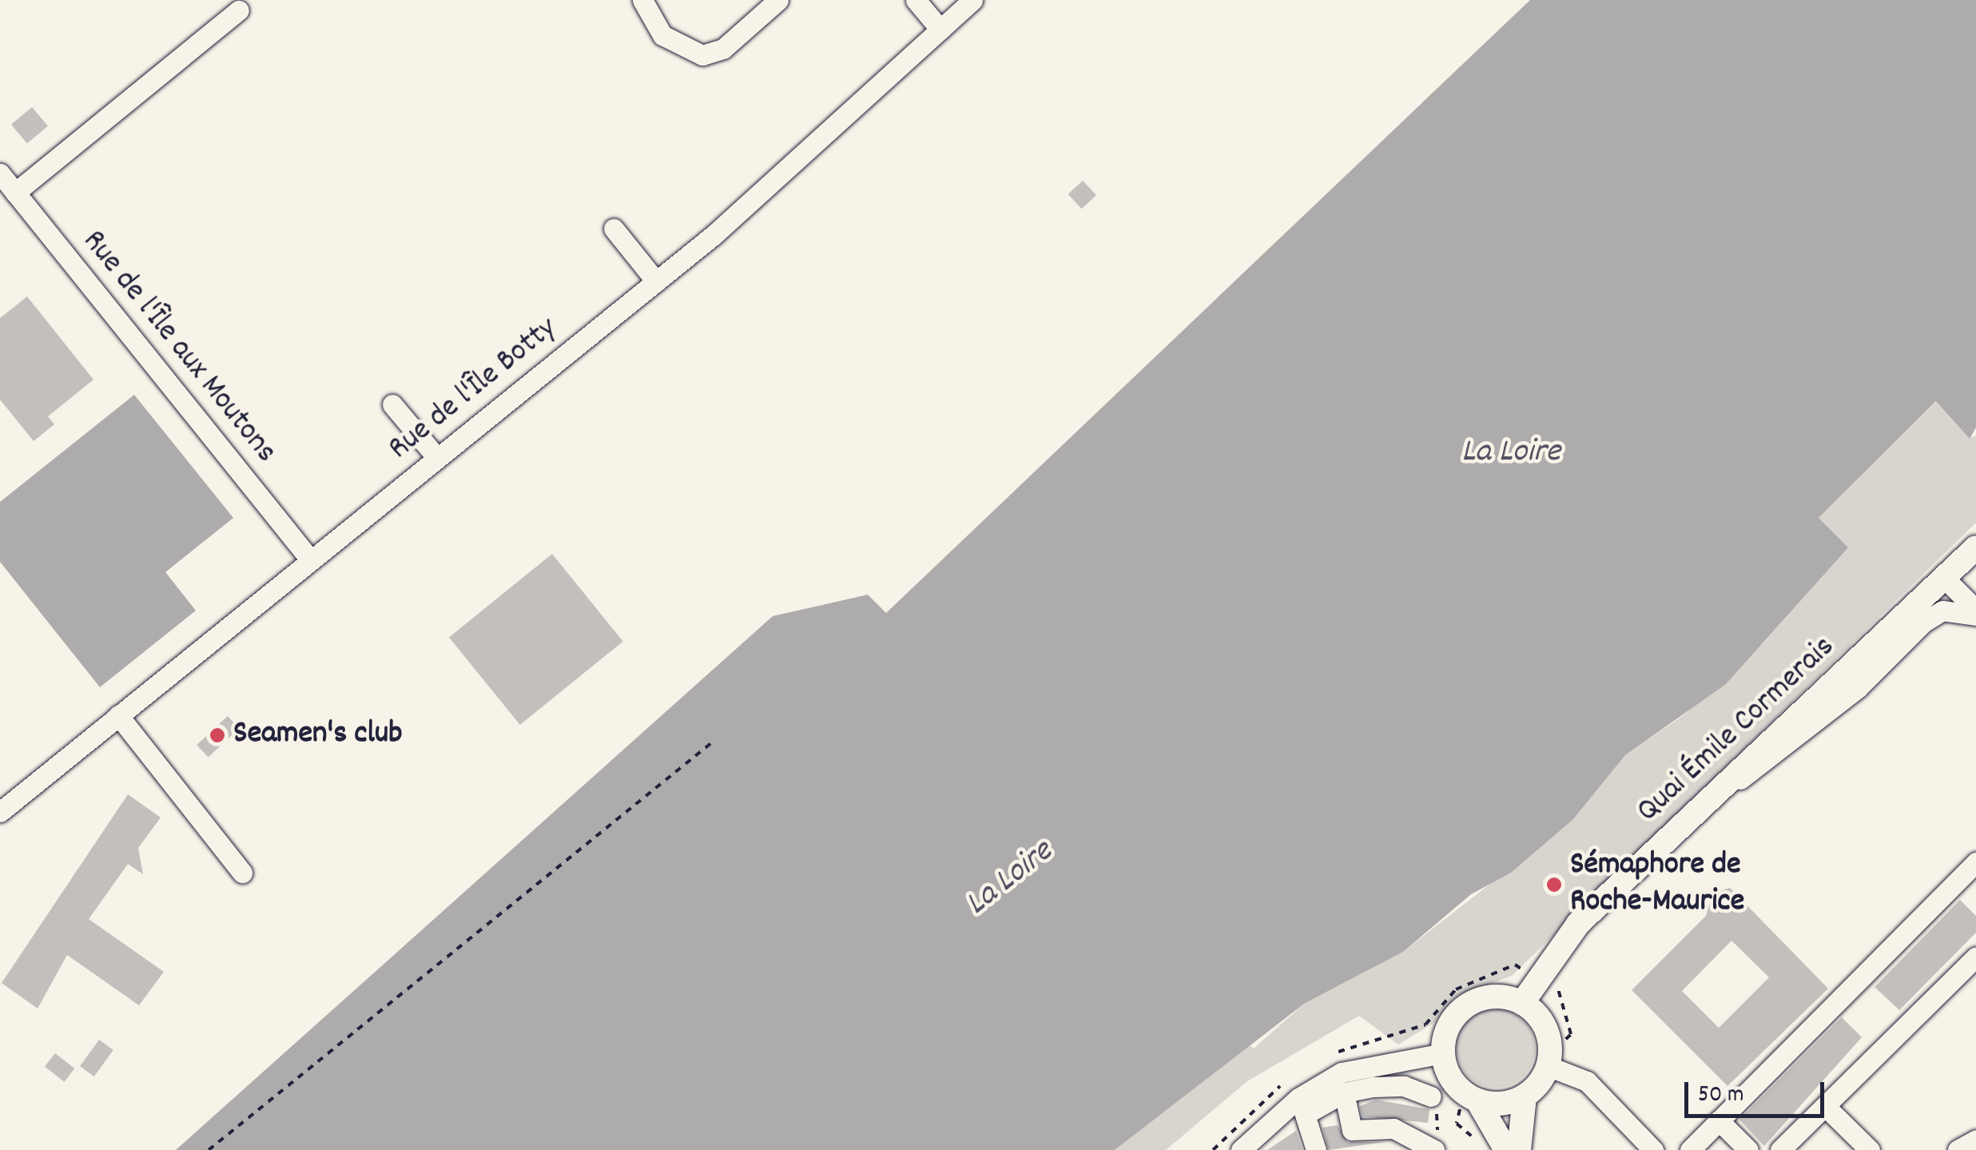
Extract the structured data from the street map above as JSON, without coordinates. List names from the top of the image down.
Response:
{
  "streets": {
    "main road": ["Quai Émile Cormerais"],
    "street": ["Rue de l'Île aux Moutons", "Rue de l'Île Botty"]
  },
  "crossings": [
    ["Rue de l'Île aux Moutons", "Rue de l'Île Botty"]
  ],
  "water": ["La Loire"],
  "places": ["Seamen's club", "Sémaphore de Roche-Maurice"],
  "scale_bar": "50 m"
}
